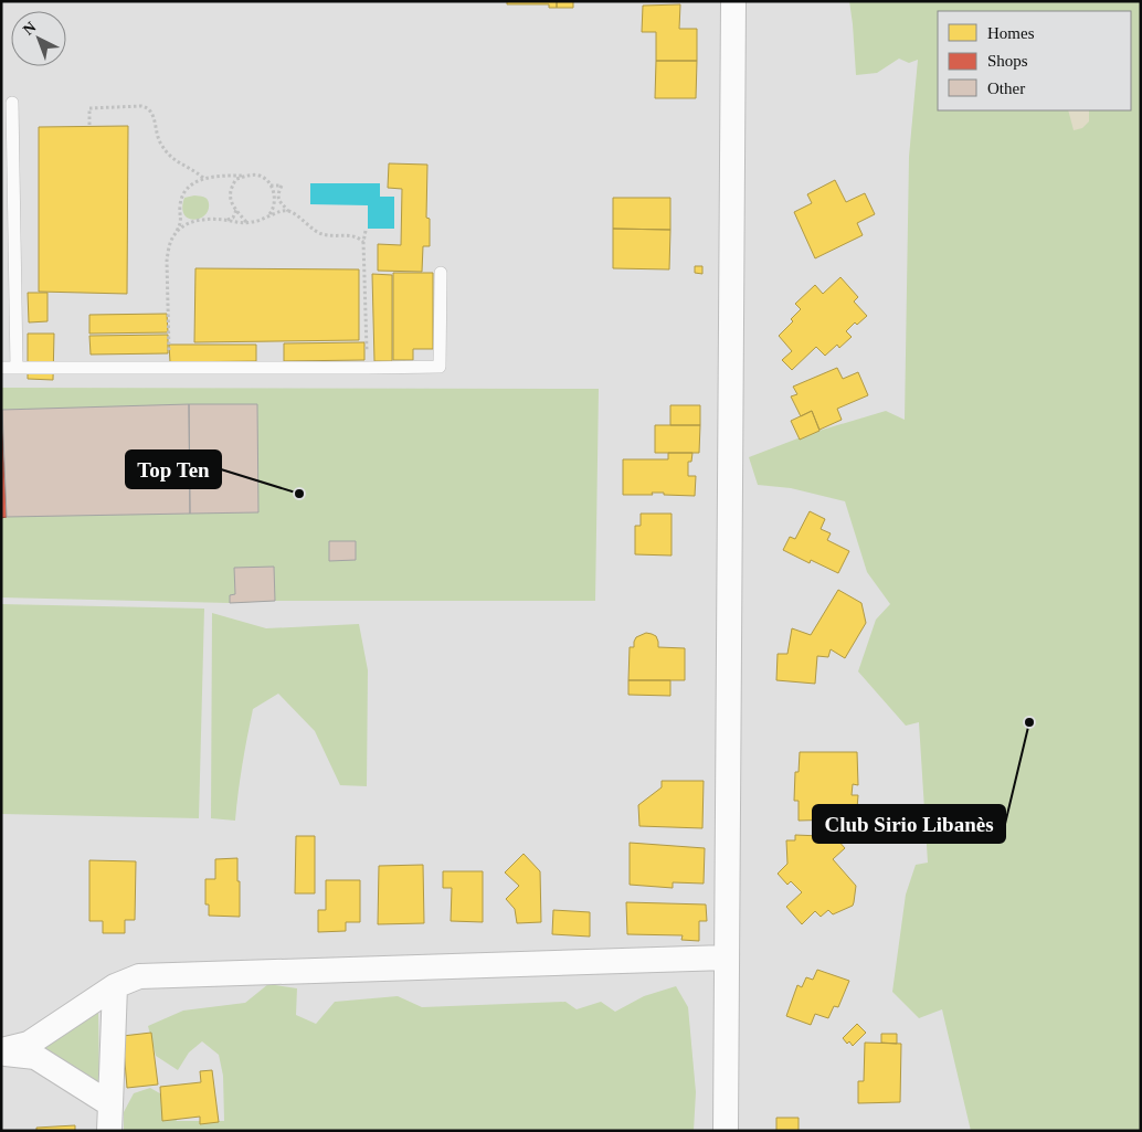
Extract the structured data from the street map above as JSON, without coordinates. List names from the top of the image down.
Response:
{
  "places": ["Top Ten", "Club Sirio Libanès"],
  "legend": ["Homes", "Shops", "Other"],
  "north": "top left"
}
